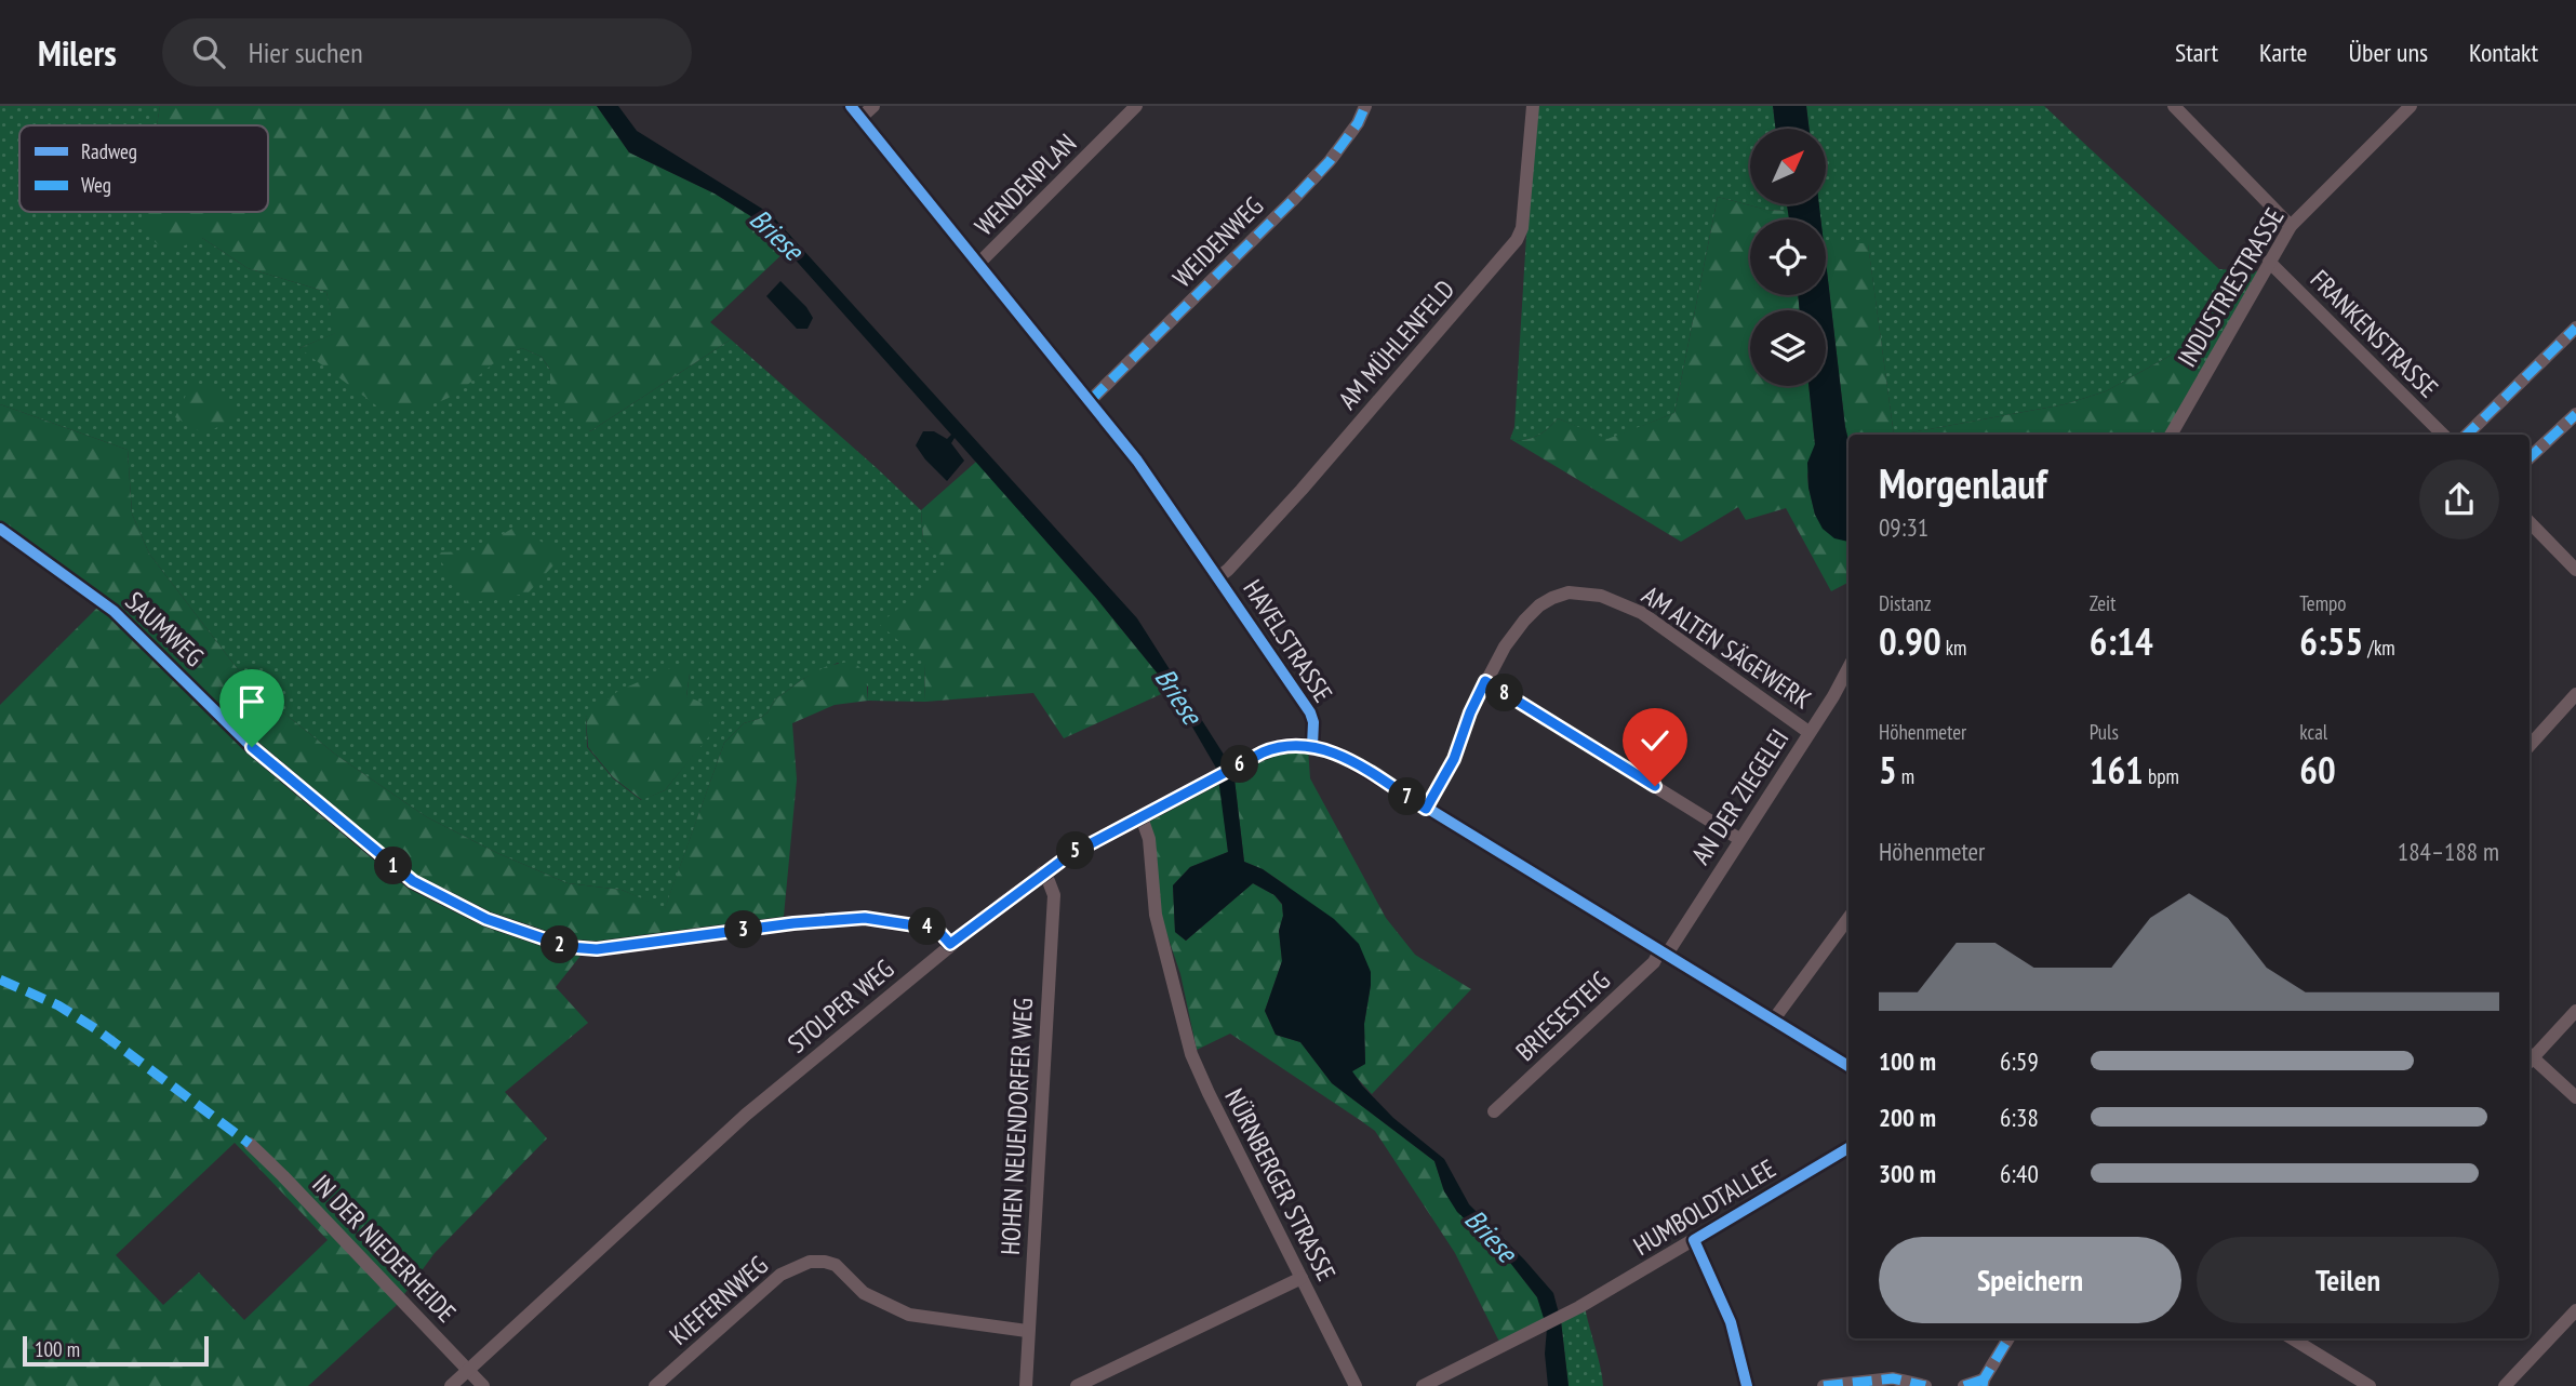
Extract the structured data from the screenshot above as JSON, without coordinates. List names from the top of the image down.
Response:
{
  "streets": {
    "street": [
      "WENDENPLAN",
      "WEIDENWEG",
      "INDUSTRIESTRASSE",
      "FRANKENSTRASSE",
      "AM MÜHLENFELD",
      "SAUMWEG",
      "HAVELSTRASSE",
      "AM ALTEN SÄGEWERK",
      "AN DER ZIEGELEI",
      "STOLPER WEG",
      "BRIESESTEIG",
      "HOHEN NEUENDORFER WEG",
      "NÜRNBERGER STRASSE",
      "HUMBOLDTALLEE",
      "IN DER NIEDERHEIDE",
      "KIEFERNWEG"
    ]
  },
  "crossings": [
    ["WENDENPLAN", "HAVELSTRASSE"],
    ["WEIDENWEG", "HAVELSTRASSE"],
    ["INDUSTRIESTRASSE", "FRANKENSTRASSE"],
    ["AM MÜHLENFELD", "HAVELSTRASSE"],
    ["SAUMWEG", "STOLPER WEG"],
    ["HAVELSTRASSE", "AM ALTEN SÄGEWERK"],
    ["HAVELSTRASSE", "AN DER ZIEGELEI"],
    ["HAVELSTRASSE", "STOLPER WEG"],
    ["HAVELSTRASSE", "BRIESESTEIG"],
    ["AM ALTEN SÄGEWERK", "AN DER ZIEGELEI"],
    ["AN DER ZIEGELEI", "BRIESESTEIG"],
    ["STOLPER WEG", "HOHEN NEUENDORFER WEG"],
    ["STOLPER WEG", "NÜRNBERGER STRASSE"],
    ["STOLPER WEG", "IN DER NIEDERHEIDE"],
    ["HOHEN NEUENDORFER WEG", "KIEFERNWEG"]
  ],
  "water": ["Briese"],
  "legend": ["Radweg", "Weg"],
  "scale_bar": "100 m",
  "north": "top right",
  "page": {
    "header": "Milers",
    "search": "Hier suchen",
    "nav": [
      "Start",
      "Karte",
      "Über uns",
      "Kontakt"
    ],
    "heading": ["Morgenlauf", "09:31"],
    "stats": [
      ["Distanz", "0.90 km"],
      ["Zeit", "6:14"],
      ["Tempo", "6:55 /km"],
      ["Höhenmeter", "5 m"],
      ["Puls", "161 bpm"],
      ["kcal", "60"]
    ],
    "pins": [
      "8",
      "6",
      "7",
      "5",
      "1",
      "4",
      "3",
      "2"
    ],
    "chart": ["Höhenmeter", "184–188 m"],
    "list": [
      {
        "name": "100 m",
        "note": "6:59"
      },
      {
        "name": "200 m",
        "note": "6:38"
      },
      {
        "name": "300 m",
        "note": "6:40"
      }
    ],
    "buttons": ["Speichern", "Teilen"],
    "scale": "100 m"
  }
}
